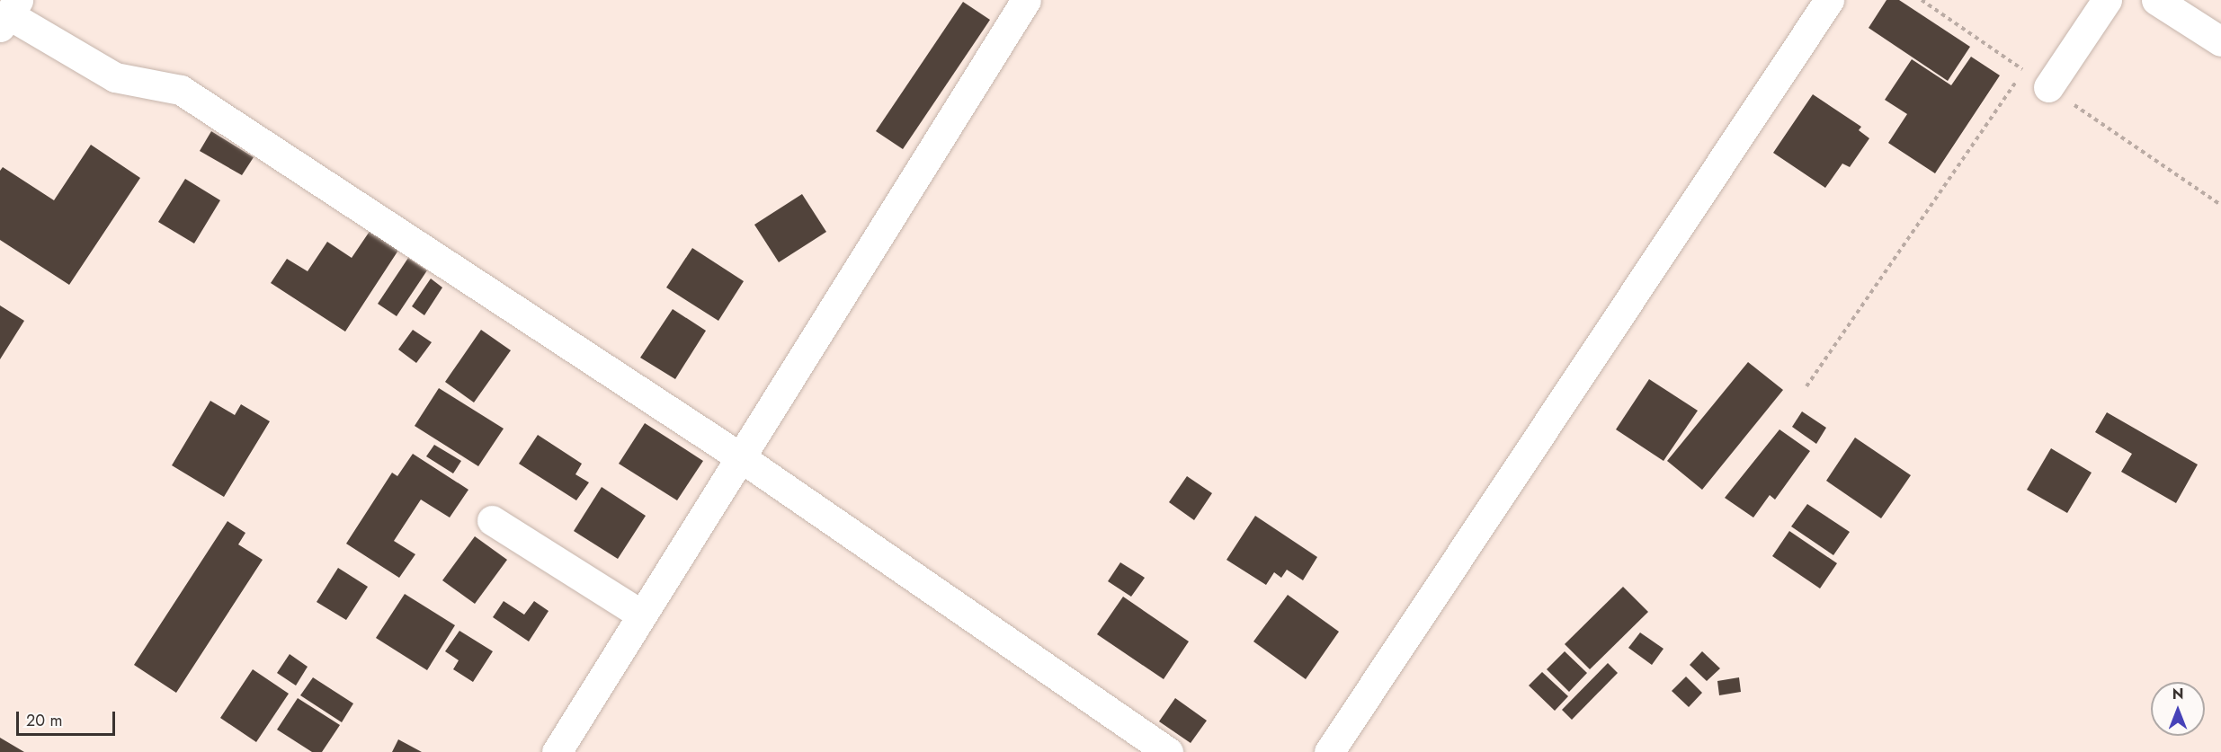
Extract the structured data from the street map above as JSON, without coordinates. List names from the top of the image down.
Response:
{
  "scale_bar": "20 m",
  "north": "top"
}
